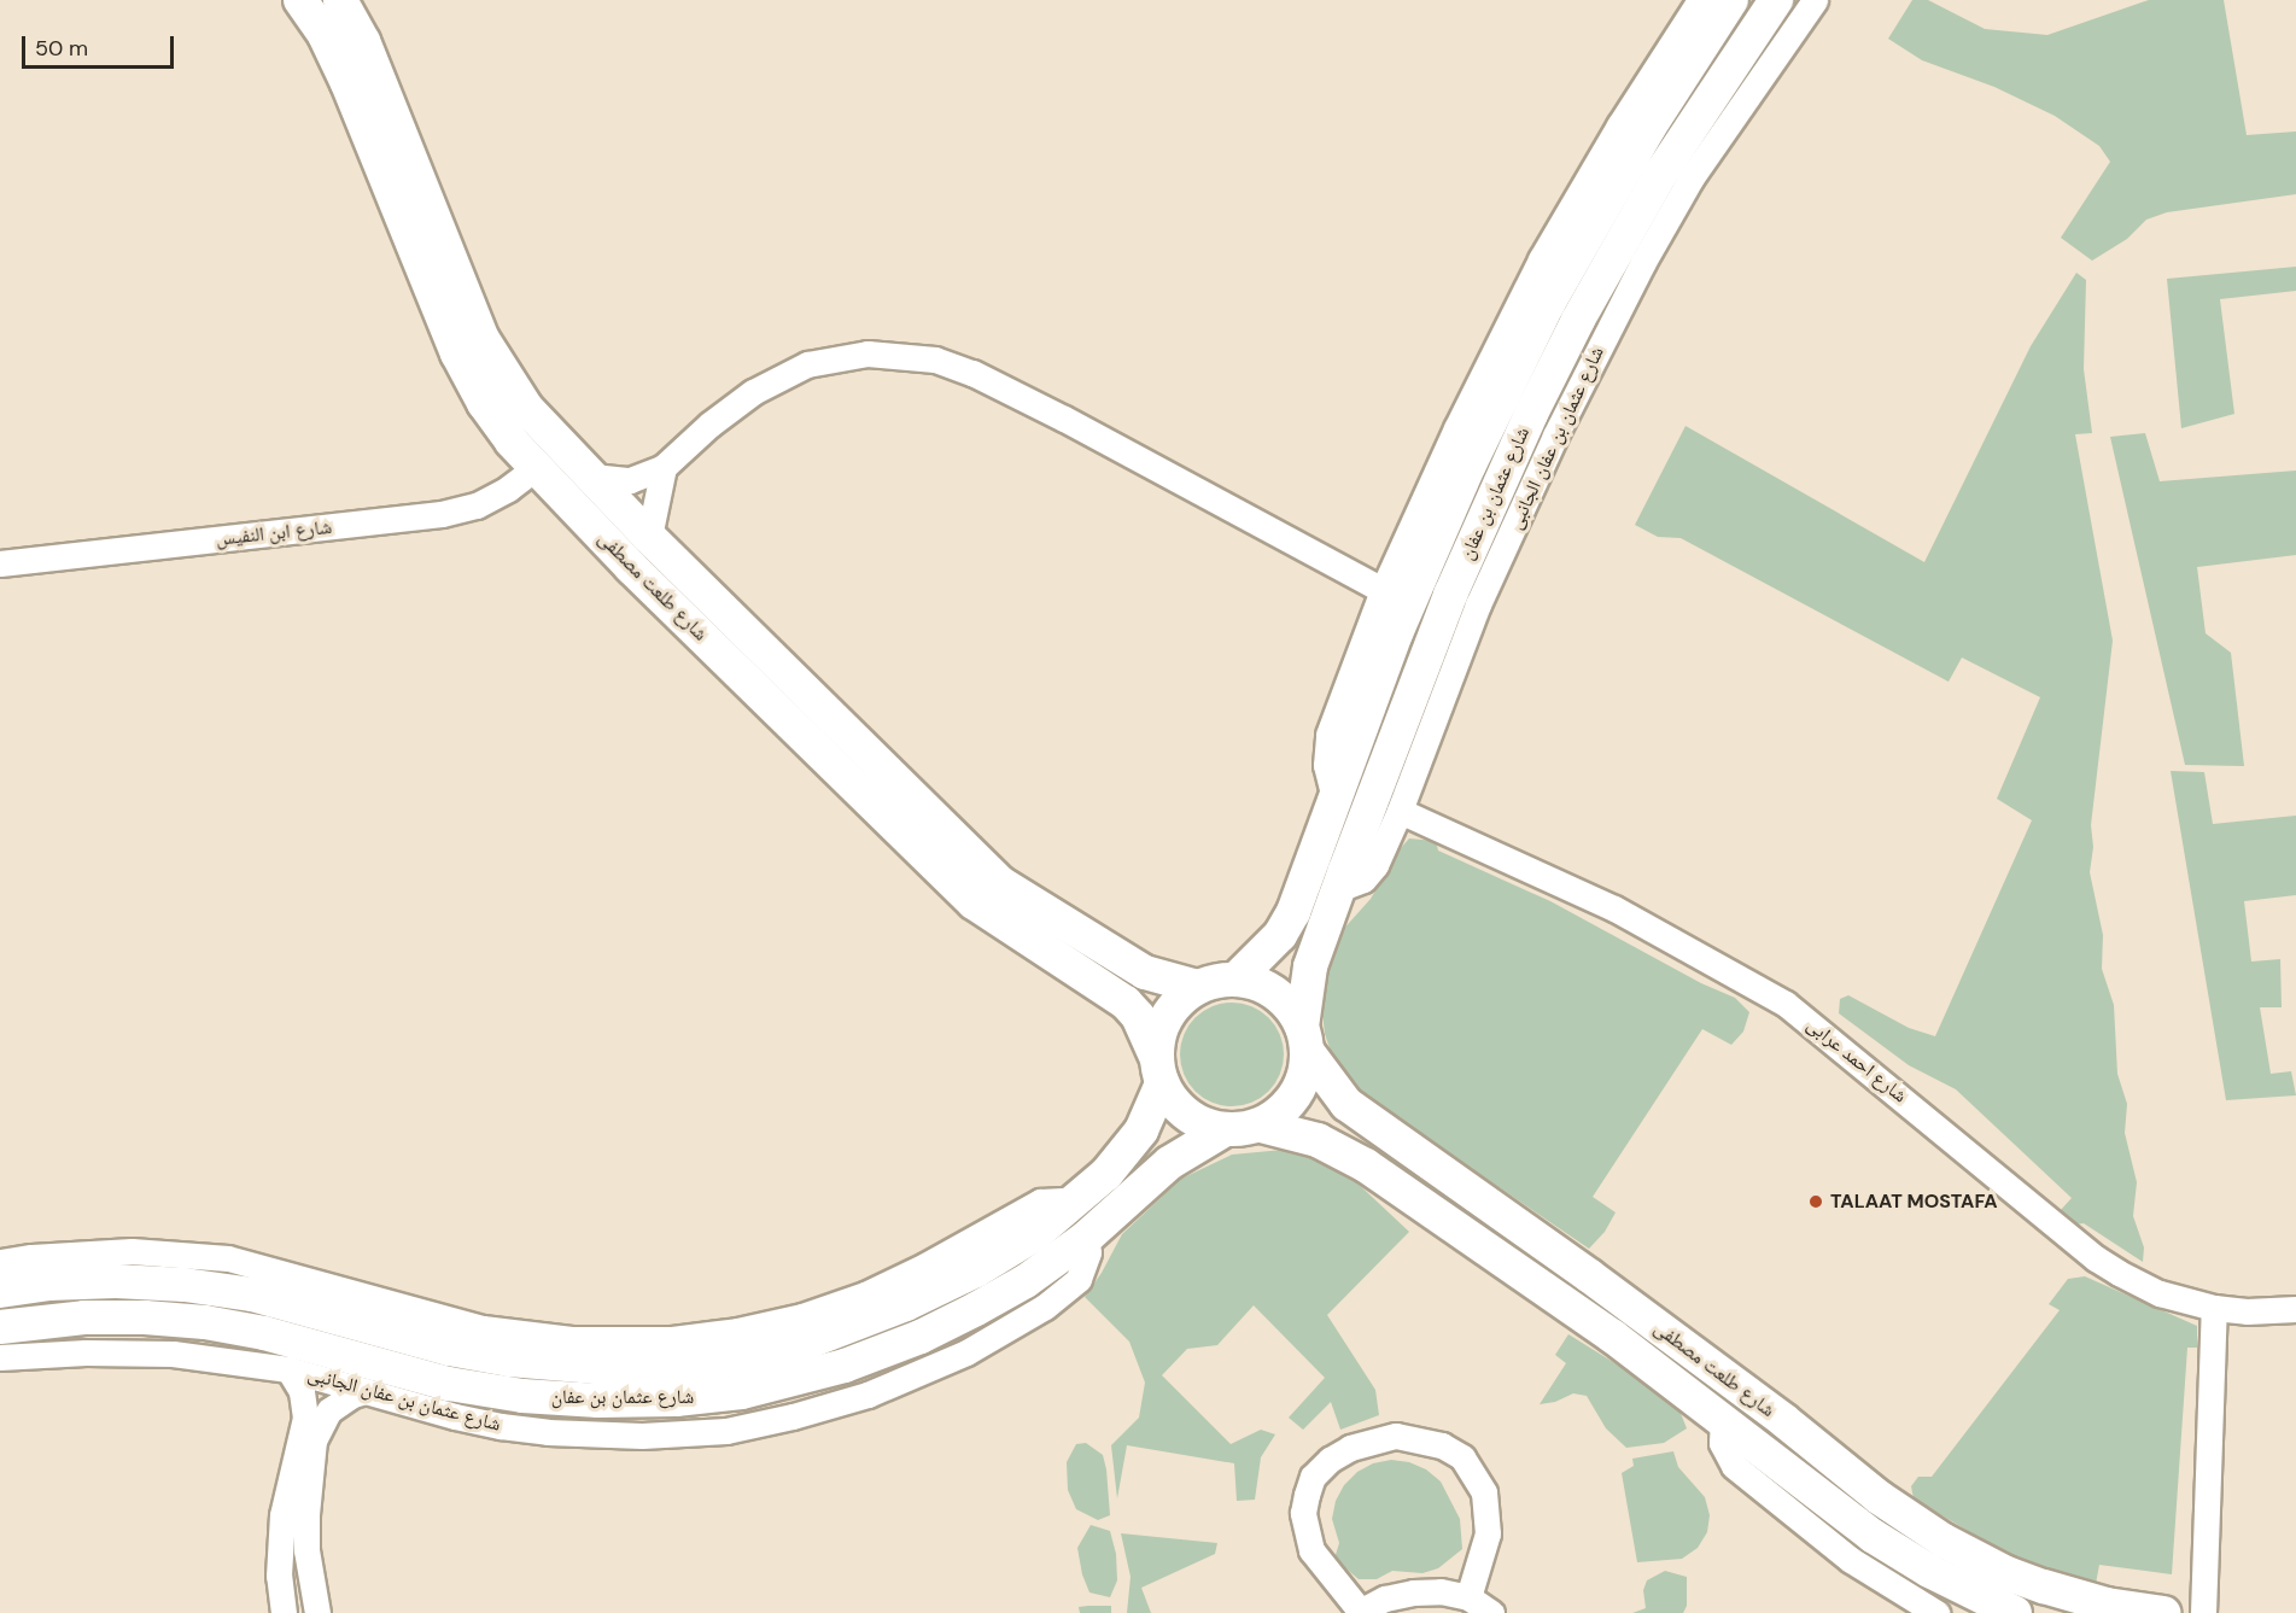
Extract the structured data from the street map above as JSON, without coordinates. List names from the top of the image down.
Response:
{
  "streets": {
    "street": [
      "شارع عثمان بن عفان الجانبى",
      "شارع عثمان بن عفان",
      "شارع ابن النفيس",
      "شارع طلعت مصطفى",
      "شارع احمد عرابى"
    ]
  },
  "crossings": [
    ["شارع عثمان بن عفان الجانبى", "شارع عثمان بن عفان"],
    ["شارع عثمان بن عفان الجانبى", "شارع احمد عرابى"],
    ["شارع عثمان بن عفان", "شارع طلعت مصطفى"],
    ["شارع ابن النفيس", "شارع طلعت مصطفى"]
  ],
  "places": ["TALAAT MOSTAFA"],
  "scale_bar": "50 m"
}
